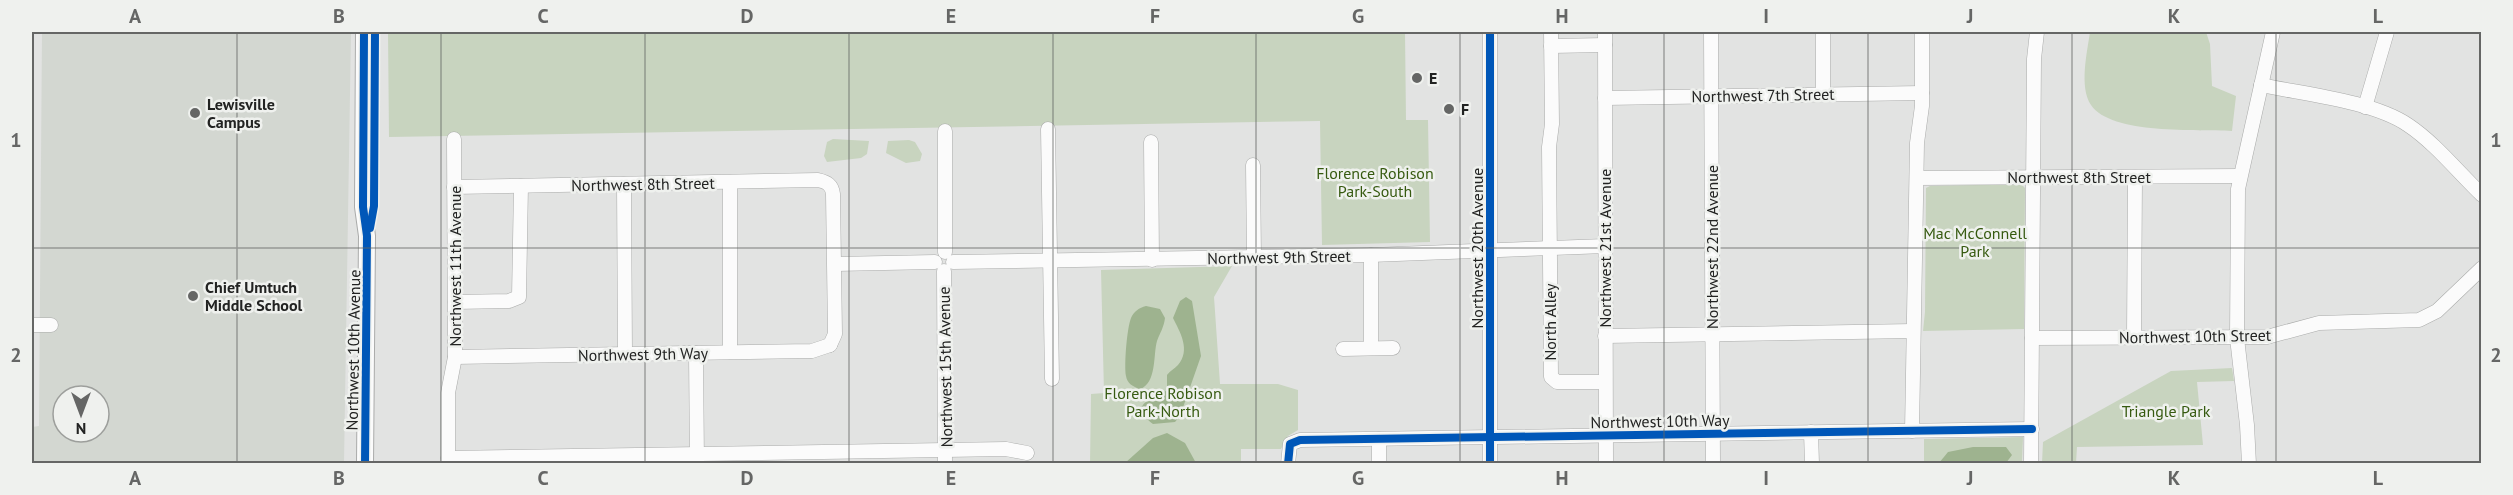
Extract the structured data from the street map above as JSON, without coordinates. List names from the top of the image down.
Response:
{
  "streets": {
    "main road": ["Northwest 10th Avenue"],
    "street": [
      "Northwest 7th Street",
      "Northwest 8th Street",
      "Northwest 22nd Avenue",
      "Northwest 20th Avenue",
      "Northwest 21st Avenue",
      "Northwest 9th Street",
      "Northwest 11th Avenue",
      "North Alley",
      "Northwest 10th Street",
      "Northwest 9th Way",
      "Northwest 15th Avenue",
      "Northwest 10th Way"
    ]
  },
  "crossings": [
    ["Northwest 7th Street", "Northwest 22nd Avenue"],
    ["Northwest 7th Street", "Northwest 21st Avenue"],
    ["Northwest 8th Street", "Northwest 9th Street"],
    ["Northwest 8th Street", "Northwest 11th Avenue"],
    ["Northwest 8th Street", "Northwest 9th Way"],
    ["Northwest 22nd Avenue", "Northwest 10th Way"],
    ["Northwest 20th Avenue", "Northwest 9th Street"],
    ["Northwest 20th Avenue", "Northwest 10th Way"],
    ["Northwest 21st Avenue", "Northwest 9th Street"],
    ["Northwest 21st Avenue", "North Alley"],
    ["Northwest 21st Avenue", "Northwest 10th Way"],
    ["Northwest 9th Street", "North Alley"],
    ["Northwest 9th Street", "Northwest 9th Way"],
    ["Northwest 9th Street", "Northwest 15th Avenue"],
    ["Northwest 11th Avenue", "Northwest 9th Way"]
  ],
  "parks": [
    "Florence Robison Park-South",
    "Mac McConnell Park",
    "Florence Robison Park-North",
    "Triangle Park"
  ],
  "places": [
    "E",
    "F",
    "Lewisville Campus",
    "Chief Umtuch Middle School"
  ],
  "north": "bottom",
  "grid": {
    "columns": [
      "A",
      "B",
      "C",
      "D",
      "E",
      "F",
      "G",
      "H",
      "I",
      "J",
      "K",
      "L"
    ],
    "rows": ["1", "2"]
  }
}
